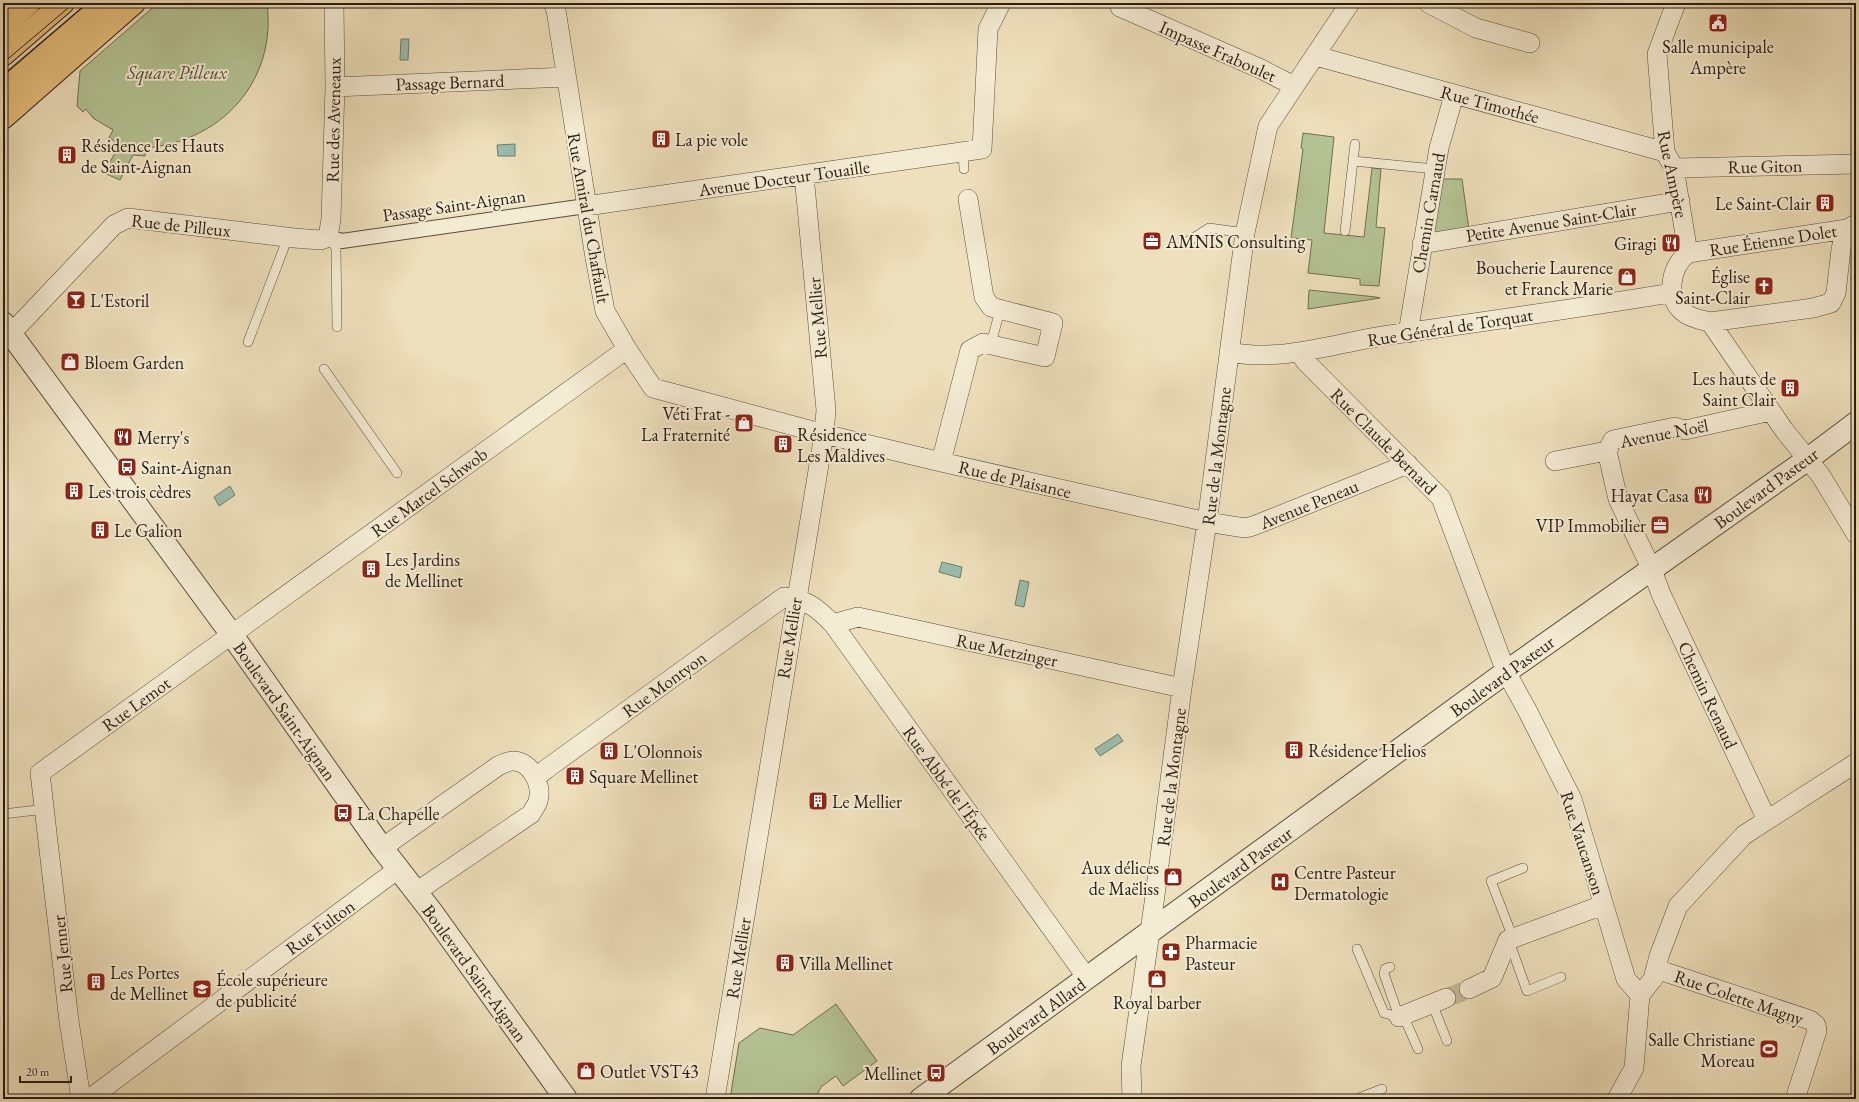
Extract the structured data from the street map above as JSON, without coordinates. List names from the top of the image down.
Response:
{
  "streets": {
    "street": [
      "Impasse Fraboulet",
      "Passage Bernard",
      "Rue Timothée",
      "Rue des Aveneaux",
      "Rue Giton",
      "Rue Ampère",
      "Avenue Docteur Touaille",
      "Passage Saint-Aignan",
      "Chemin Carnaud",
      "Rue Amiral du Chaffault",
      "Petite Avenue Saint-Clair",
      "Rue de Pilleux",
      "Rue Étienne Dolet",
      "Rue Mellier",
      "Rue Général de Torquat",
      "Avenue Noël",
      "Rue Claude Bernard",
      "Rue de la Montagne",
      "Rue de Plaisance",
      "Boulevard Pasteur",
      "Rue Marcel Schwob",
      "Avenue Peneau",
      "Rue Metzinger",
      "Rue Montyon",
      "Chemin Renaud",
      "Rue Lemot",
      "Boulevard Saint-Aignan",
      "Rue Abbé de l'Épée",
      "Rue Vaucanson",
      "Rue Fulton",
      "Rue Jenner",
      "Rue Colette Magny",
      "Boulevard Allard"
    ]
  },
  "crossings": [
    ["Impasse Fraboulet", "Rue de la Montagne"],
    ["Passage Bernard", "Rue des Aveneaux"],
    ["Passage Bernard", "Rue Amiral du Chaffault"],
    ["Rue Timothée", "Rue Giton"],
    ["Rue Timothée", "Rue Ampère"],
    ["Rue Timothée", "Chemin Carnaud"],
    ["Rue Timothée", "Rue de la Montagne"],
    ["Rue des Aveneaux", "Passage Saint-Aignan"],
    ["Rue des Aveneaux", "Rue de Pilleux"],
    ["Rue Giton", "Rue Ampère"],
    ["Rue Ampère", "Petite Avenue Saint-Clair"],
    ["Rue Ampère", "Rue Étienne Dolet"],
    ["Avenue Docteur Touaille", "Passage Saint-Aignan"],
    ["Avenue Docteur Touaille", "Rue Amiral du Chaffault"],
    ["Avenue Docteur Touaille", "Rue Mellier"],
    ["Passage Saint-Aignan", "Rue Amiral du Chaffault"],
    ["Passage Saint-Aignan", "Rue de Pilleux"],
    ["Chemin Carnaud", "Petite Avenue Saint-Clair"],
    ["Chemin Carnaud", "Rue Général de Torquat"],
    ["Rue Amiral du Chaffault", "Rue Mellier"],
    ["Rue Amiral du Chaffault", "Rue de Plaisance"],
    ["Rue Amiral du Chaffault", "Rue Marcel Schwob"],
    ["Rue de Pilleux", "Boulevard Saint-Aignan"],
    ["Rue Mellier", "Rue de Plaisance"],
    ["Rue Mellier", "Rue Montyon"],
    ["Rue Mellier", "Rue Abbé de l'Épée"],
    ["Rue Général de Torquat", "Rue Claude Bernard"],
    ["Rue Général de Torquat", "Rue de la Montagne"],
    ["Avenue Noël", "Boulevard Pasteur"],
    ["Avenue Noël", "Chemin Renaud"],
    ["Rue Claude Bernard", "Boulevard Pasteur"],
    ["Rue Claude Bernard", "Avenue Peneau"],
    ["Rue Claude Bernard", "Rue Vaucanson"],
    ["Rue de la Montagne", "Rue de Plaisance"],
    ["Rue de la Montagne", "Boulevard Pasteur"],
    ["Rue de la Montagne", "Avenue Peneau"],
    ["Rue de la Montagne", "Rue Metzinger"],
    ["Rue de la Montagne", "Boulevard Allard"],
    ["Rue de Plaisance", "Avenue Peneau"],
    ["Boulevard Pasteur", "Chemin Renaud"],
    ["Boulevard Pasteur", "Rue Vaucanson"],
    ["Boulevard Pasteur", "Boulevard Allard"],
    ["Rue Marcel Schwob", "Rue Lemot"],
    ["Rue Marcel Schwob", "Boulevard Saint-Aignan"],
    ["Rue Metzinger", "Rue Abbé de l'Épée"],
    ["Rue Montyon", "Rue Abbé de l'Épée"],
    ["Rue Lemot", "Boulevard Saint-Aignan"],
    ["Rue Lemot", "Rue Jenner"],
    ["Boulevard Saint-Aignan", "Rue Fulton"],
    ["Rue Abbé de l'Épée", "Boulevard Allard"]
  ],
  "parks": ["Square Pilleux"],
  "places": {
    "public building": ["Salle municipale Ampère"],
    "building": [
      "La pie vole",
      "Résidence Les Hauts de Saint-Aignan",
      "Le Saint-Clair",
      "Les hauts de Saint Clair",
      "Résidence Les Maldives",
      "Les trois cèdres",
      "Le Galion",
      "Les Jardins de Mellinet",
      "Résidence Helios",
      "L'Olonnois",
      "Square Mellinet",
      "Le Mellier",
      "Villa Mellinet",
      "Les Portes de Mellinet"
    ],
    "office": ["AMNIS Consulting", "VIP Immobilier"],
    "restaurant": ["Giragi", "Merry's", "Hayat Casa"],
    "shop": [
      "Boucherie Laurence et Franck Marie",
      "Bloem Garden",
      "Véti Frat - La Fraternité",
      "Aux délices de Maëliss",
      "Royal barber",
      "Outlet VST43"
    ],
    "church": ["Église Saint-Clair"],
    "bar": ["L'Estoril"],
    "bus stop": ["Saint-Aignan", "La Chapelle", "Mellinet"],
    "hospital": ["Centre Pasteur Dermatologie"],
    "pharmacy": ["Pharmacie Pasteur"],
    "school or university": ["École supérieure de publicité"],
    "sports": ["Salle Christiane Moreau"]
  },
  "scale_bar": "20 m"
}
